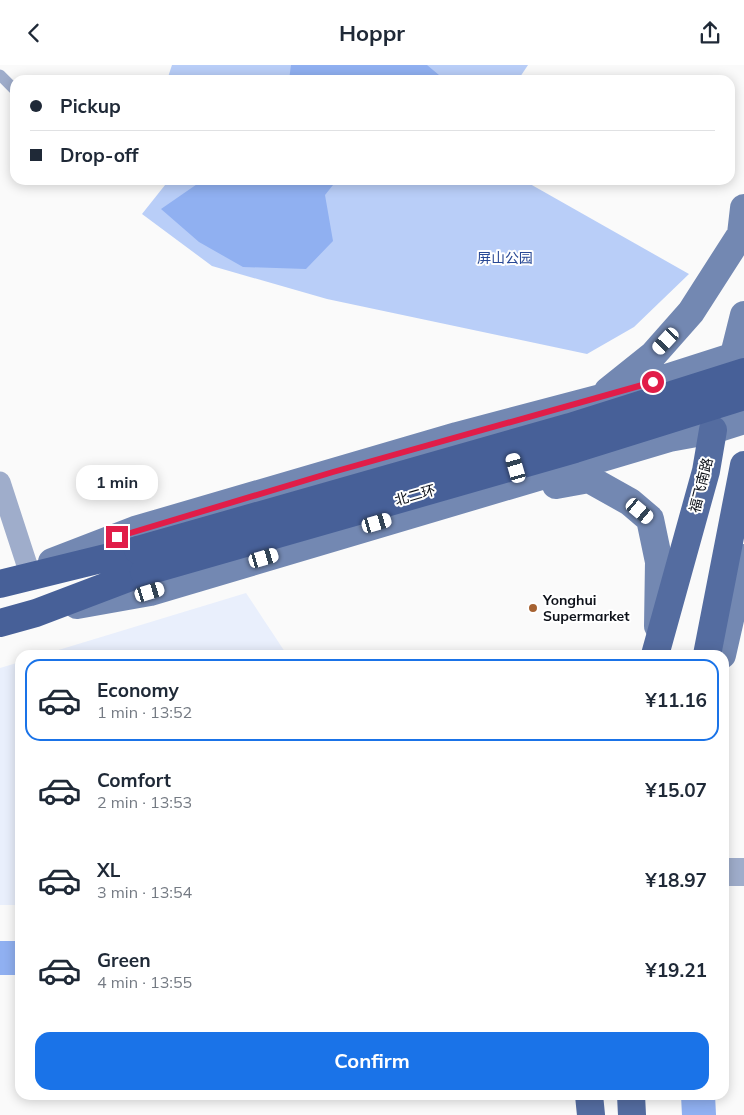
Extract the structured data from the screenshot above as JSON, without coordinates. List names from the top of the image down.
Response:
{
  "streets": {
    "highway": ["北二环"],
    "main road": ["福飞南路"]
  },
  "crossings": [
    ["福飞南路", "北二环"]
  ],
  "parks": ["屏山公园"],
  "places": ["Yonghui Supermarket"],
  "page": {
    "header": "Hoppr",
    "banner": ["Pickup", "Drop-off"],
    "bubble": "1 min",
    "list": [
      {
        "name": "Economy",
        "note": "1 min · 13:52",
        "value": "¥11.16"
      },
      {
        "name": "Comfort",
        "note": "2 min · 13:53",
        "value": "¥15.07"
      },
      {
        "name": "XL",
        "note": "3 min · 13:54",
        "value": "¥18.97"
      },
      {
        "name": "Green",
        "note": "4 min · 13:55",
        "value": "¥19.21"
      }
    ],
    "buttons": "Confirm"
  }
}
